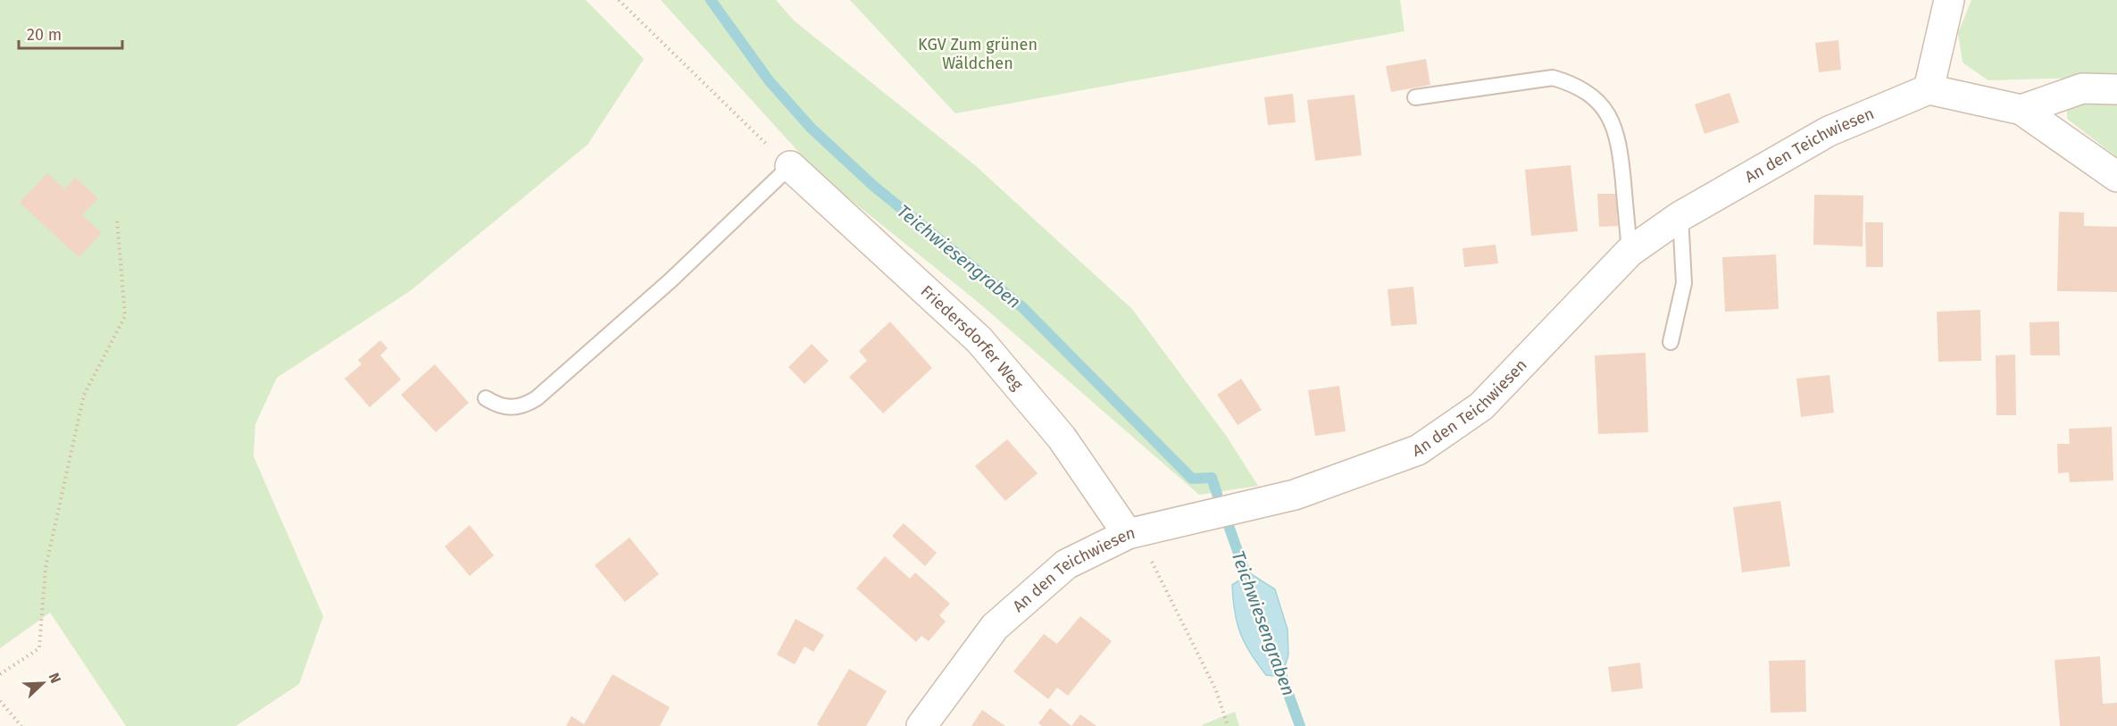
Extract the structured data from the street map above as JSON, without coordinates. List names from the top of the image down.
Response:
{
  "streets": {
    "street": ["An den Teichwiesen", "Friedersdorfer Weg"]
  },
  "crossings": [
    ["An den Teichwiesen", "Friedersdorfer Weg"]
  ],
  "water": ["Teichwiesengraben"],
  "parks": ["KGV Zum grünen Wäldchen"],
  "scale_bar": "20 m",
  "north": "top right"
}
